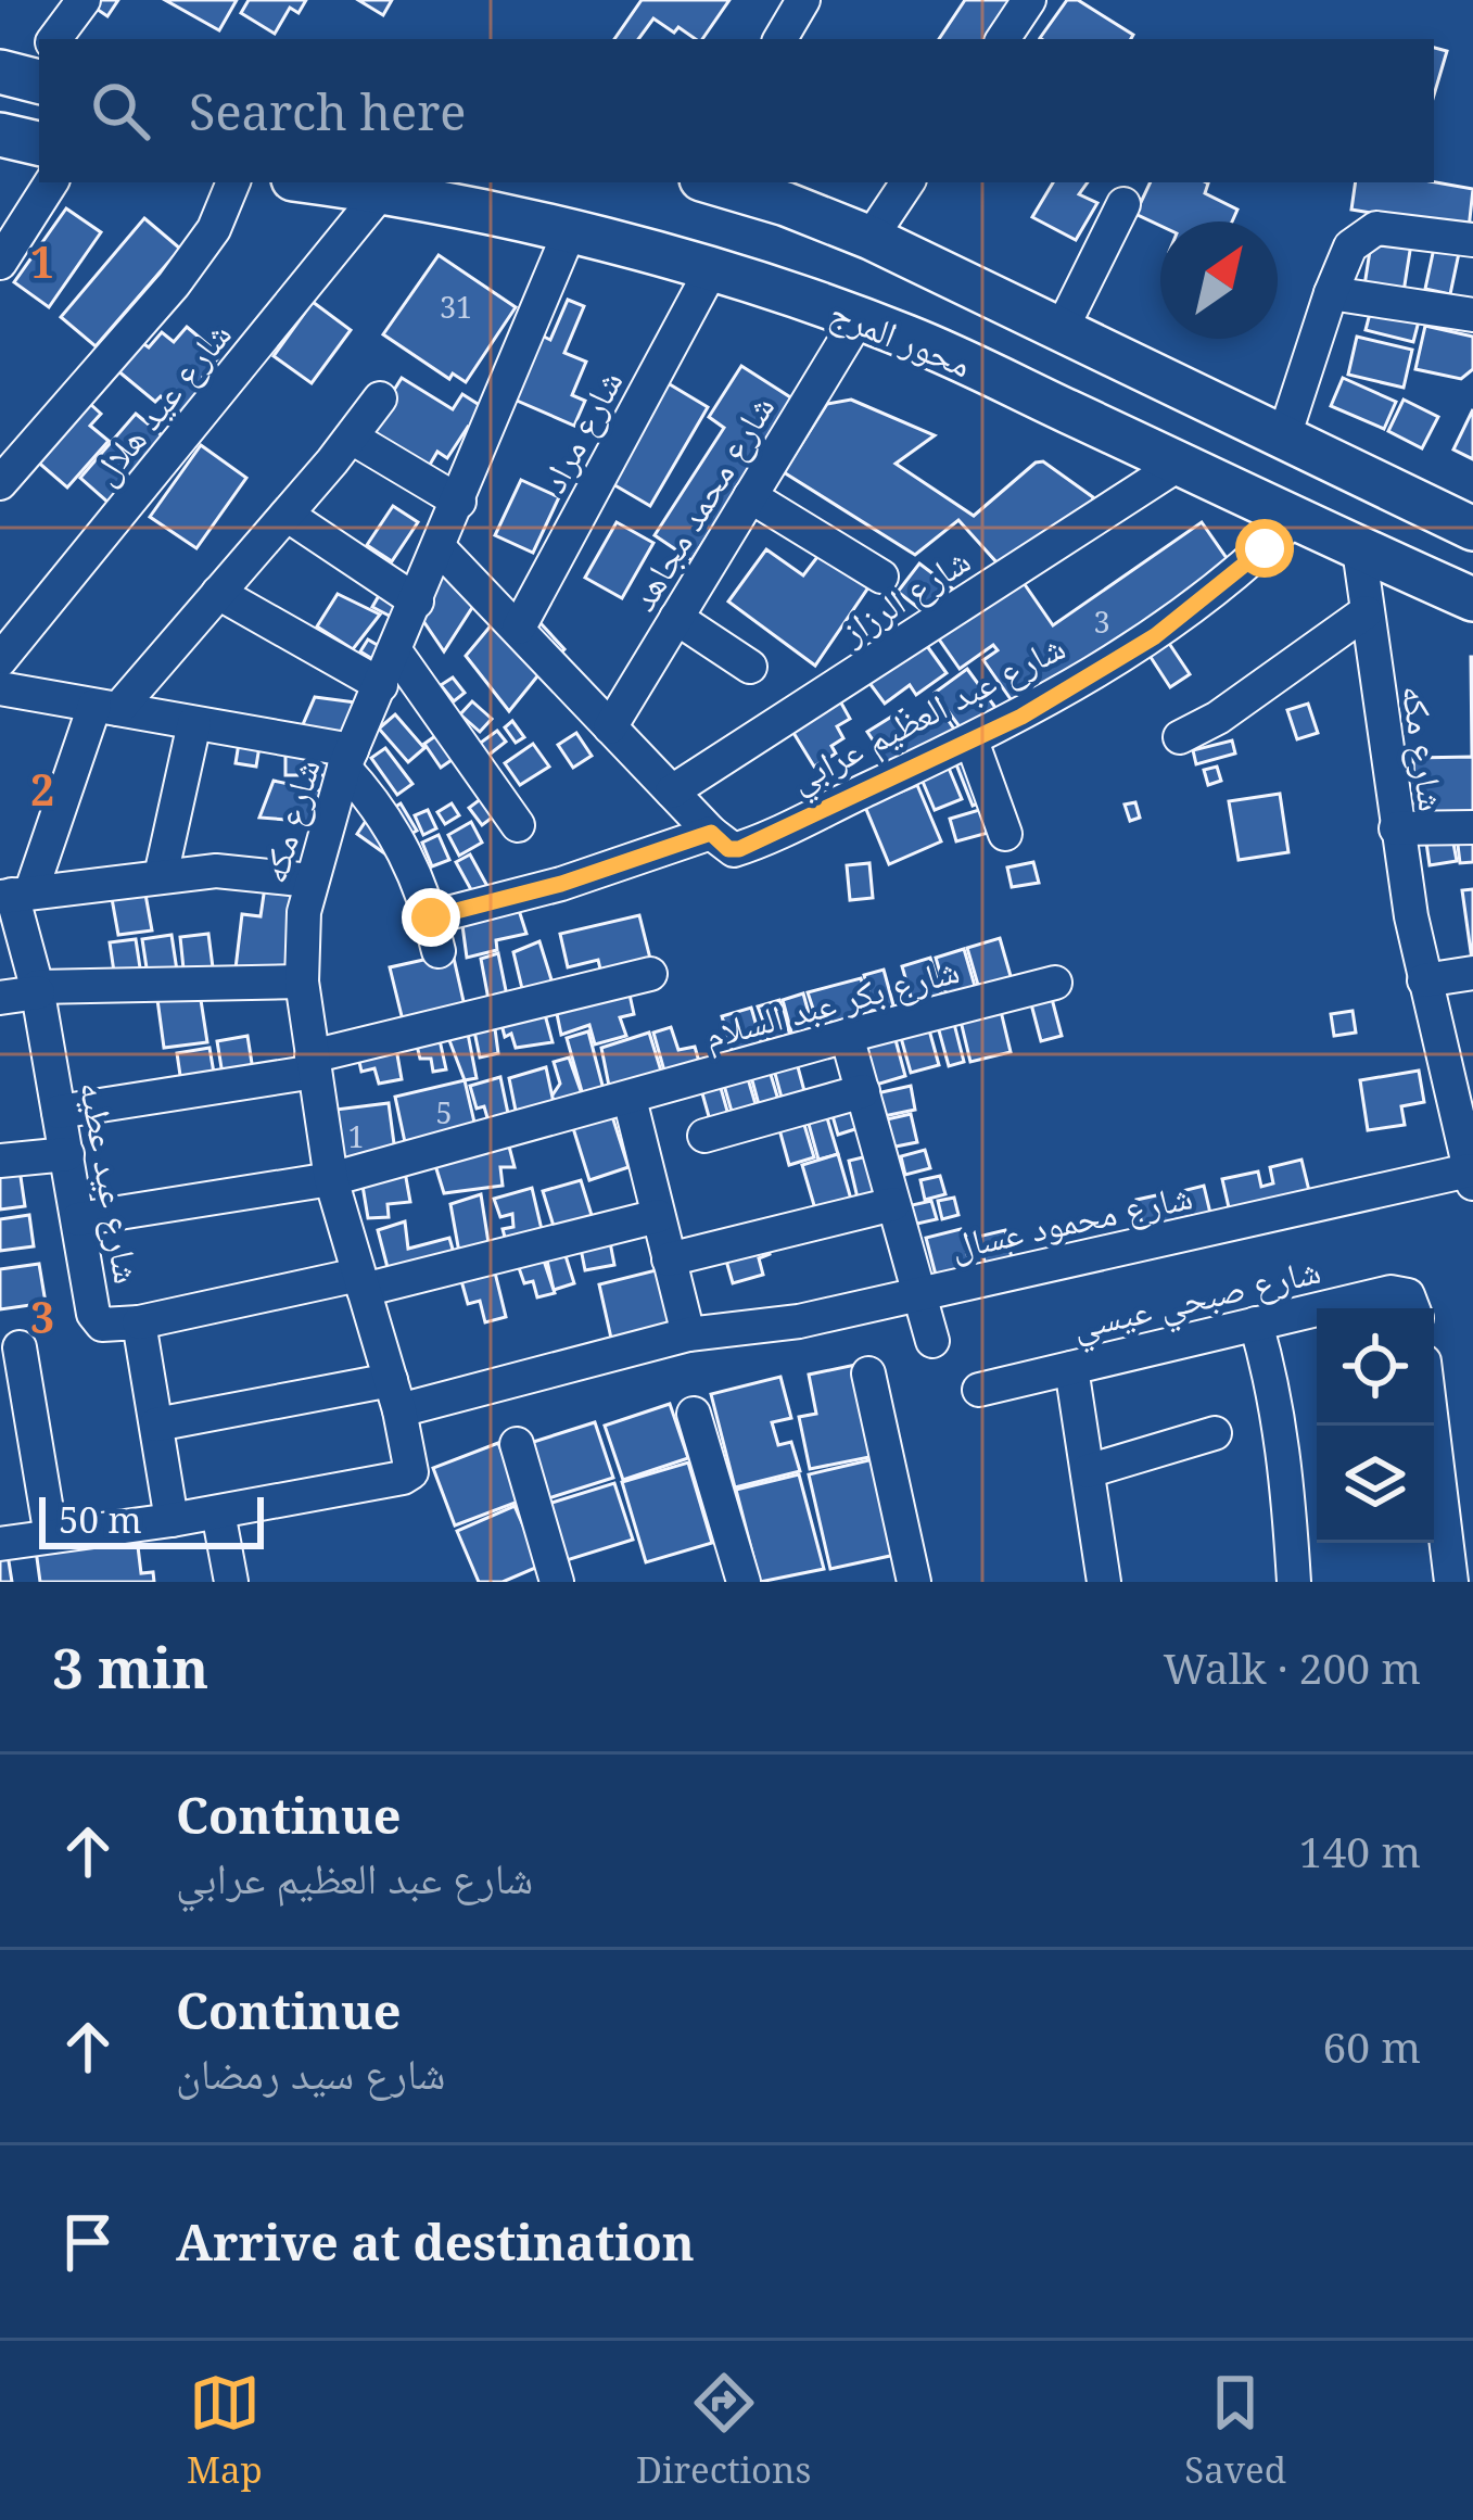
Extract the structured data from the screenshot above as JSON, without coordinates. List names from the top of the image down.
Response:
{
  "streets": {
    "main road": ["محور المرج"],
    "street": [
      "شارع عيد هلال",
      "شارع مراد",
      "شارع محمد مجاهد",
      "شارع الرزاز",
      "شارع عبد العظيم عرابي",
      "شارع مكه",
      "شارع بكر عبد السلام",
      "شارع عيد عطيه",
      "شارع محمود عسال",
      "شارع صبحي عيسي"
    ]
  },
  "crossings": [
    ["محور المرج", "شارع عيد هلال"],
    ["محور المرج", "شارع مراد"],
    ["محور المرج", "شارع محمد مجاهد"],
    ["محور المرج", "شارع الرزاز"],
    ["محور المرج", "شارع عبد العظيم عرابي"],
    ["محور المرج", "شارع مكه"],
    ["شارع مكه", "شارع بكر عبد السلام"],
    ["شارع مكه", "شارع محمود عسال"],
    ["شارع بكر عبد السلام", "شارع عيد عطيه"],
    ["شارع عيد عطيه", "شارع محمود عسال"]
  ],
  "house_numbers": [
    "31",
    "3",
    "5",
    "1"
  ],
  "scale_bar": "50 m",
  "north": "top right",
  "page": {
    "search": "Search here",
    "scale": "50 m",
    "heading": ["3 min", "Walk · 200 m"],
    "list": [
      ["Continue", "شارع عبد العظيم عرابي", "140 m"],
      ["Continue", "شارع سيد رمضان", "60 m"],
      "Arrive at destination"
    ],
    "nav": ["Map", "Directions", "Saved"]
  },
  "grid": {
    "rows": ["1", "2", "3"]
  }
}
